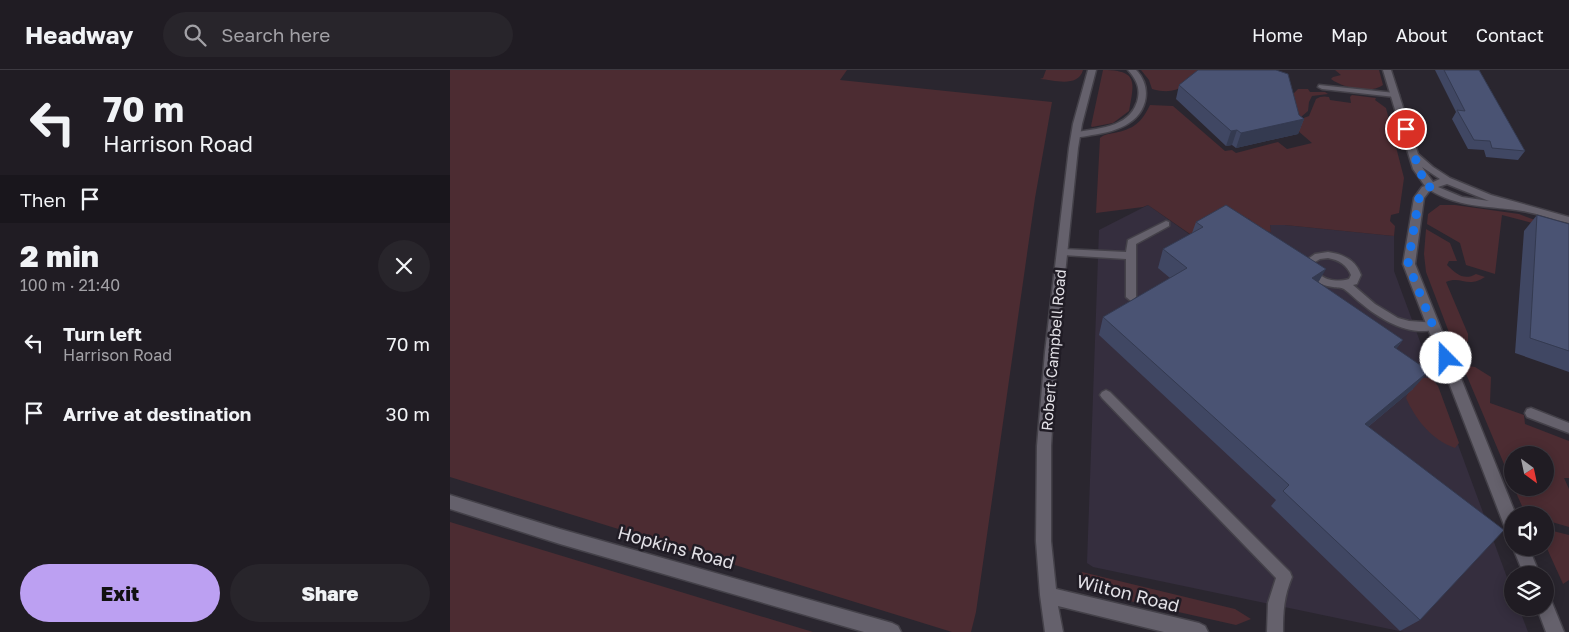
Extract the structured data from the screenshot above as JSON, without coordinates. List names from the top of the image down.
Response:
{
  "streets": {
    "street": ["Robert Campbell Road", "Hopkins Road", "Wilton Road"]
  },
  "crossings": [
    ["Robert Campbell Road", "Wilton Road"]
  ],
  "north": "bottom right",
  "page": {
    "header": "Headway",
    "search": "Search here",
    "nav": [
      "Home",
      "Map",
      "About",
      "Contact"
    ],
    "turn": ["70 m", "Harrison Road"],
    "then": "Then",
    "heading": ["2 min", "100 m · 21:40"],
    "list": [
      {
        "name": "Turn left",
        "note": "Harrison Road",
        "value": "70 m"
      },
      {
        "name": "Arrive at destination",
        "value": "30 m"
      }
    ],
    "buttons": ["Exit", "Share"]
  }
}
